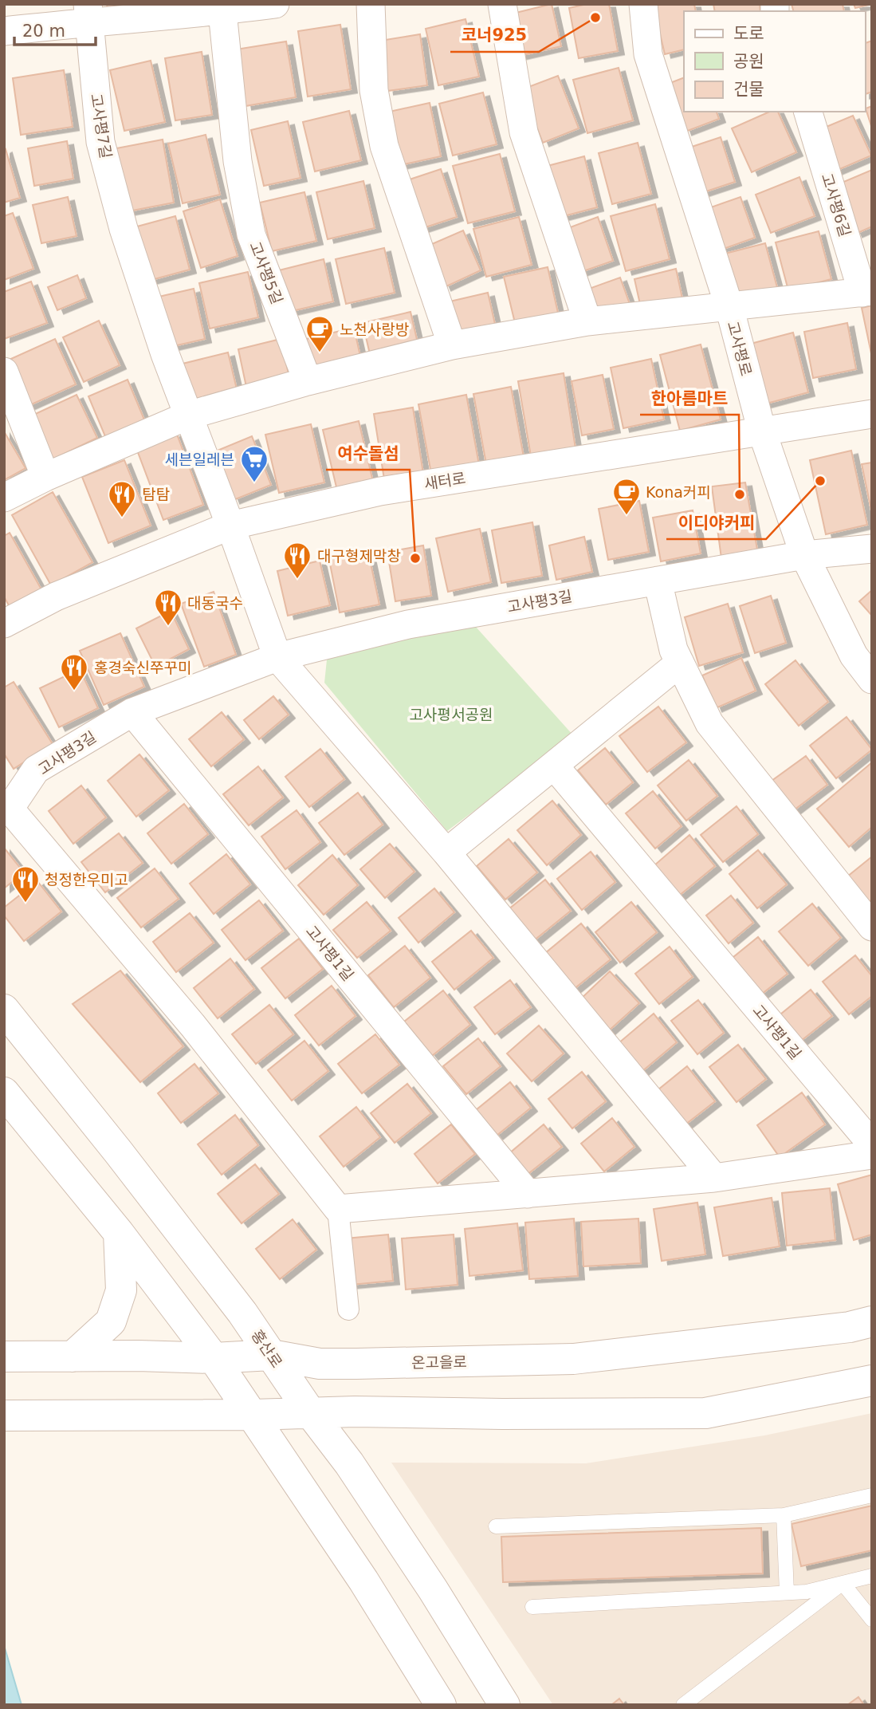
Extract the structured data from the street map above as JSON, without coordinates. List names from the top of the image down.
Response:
{
  "streets": {
    "street": [
      "고사평7길",
      "고사평6길",
      "고사평5길",
      "고사평로",
      "새터로",
      "고사평3길",
      "고사평1길",
      "홍산로",
      "온고을로"
    ]
  },
  "crossings": [
    ["고사평6길", "고사평로"],
    ["고사평로", "새터로"],
    ["고사평로", "고사평3길"],
    ["고사평3길", "고사평1길"],
    ["홍산로", "온고을로"]
  ],
  "parks": ["고사평서공원"],
  "places": {
    "other": [
      "코너925",
      "이디야커피",
      "한아름마트",
      "여수돌섬"
    ],
    "cafe": ["노천사랑방", "Kona커피"],
    "supermarket": ["세븐일레븐"],
    "restaurant": [
      "탐탐",
      "대구형제막창",
      "대동국수",
      "홍경숙신쭈꾸미",
      "청정한우미고"
    ]
  },
  "legend": ["도로", "공원", "건물"],
  "scale_bar": "20 m"
}
